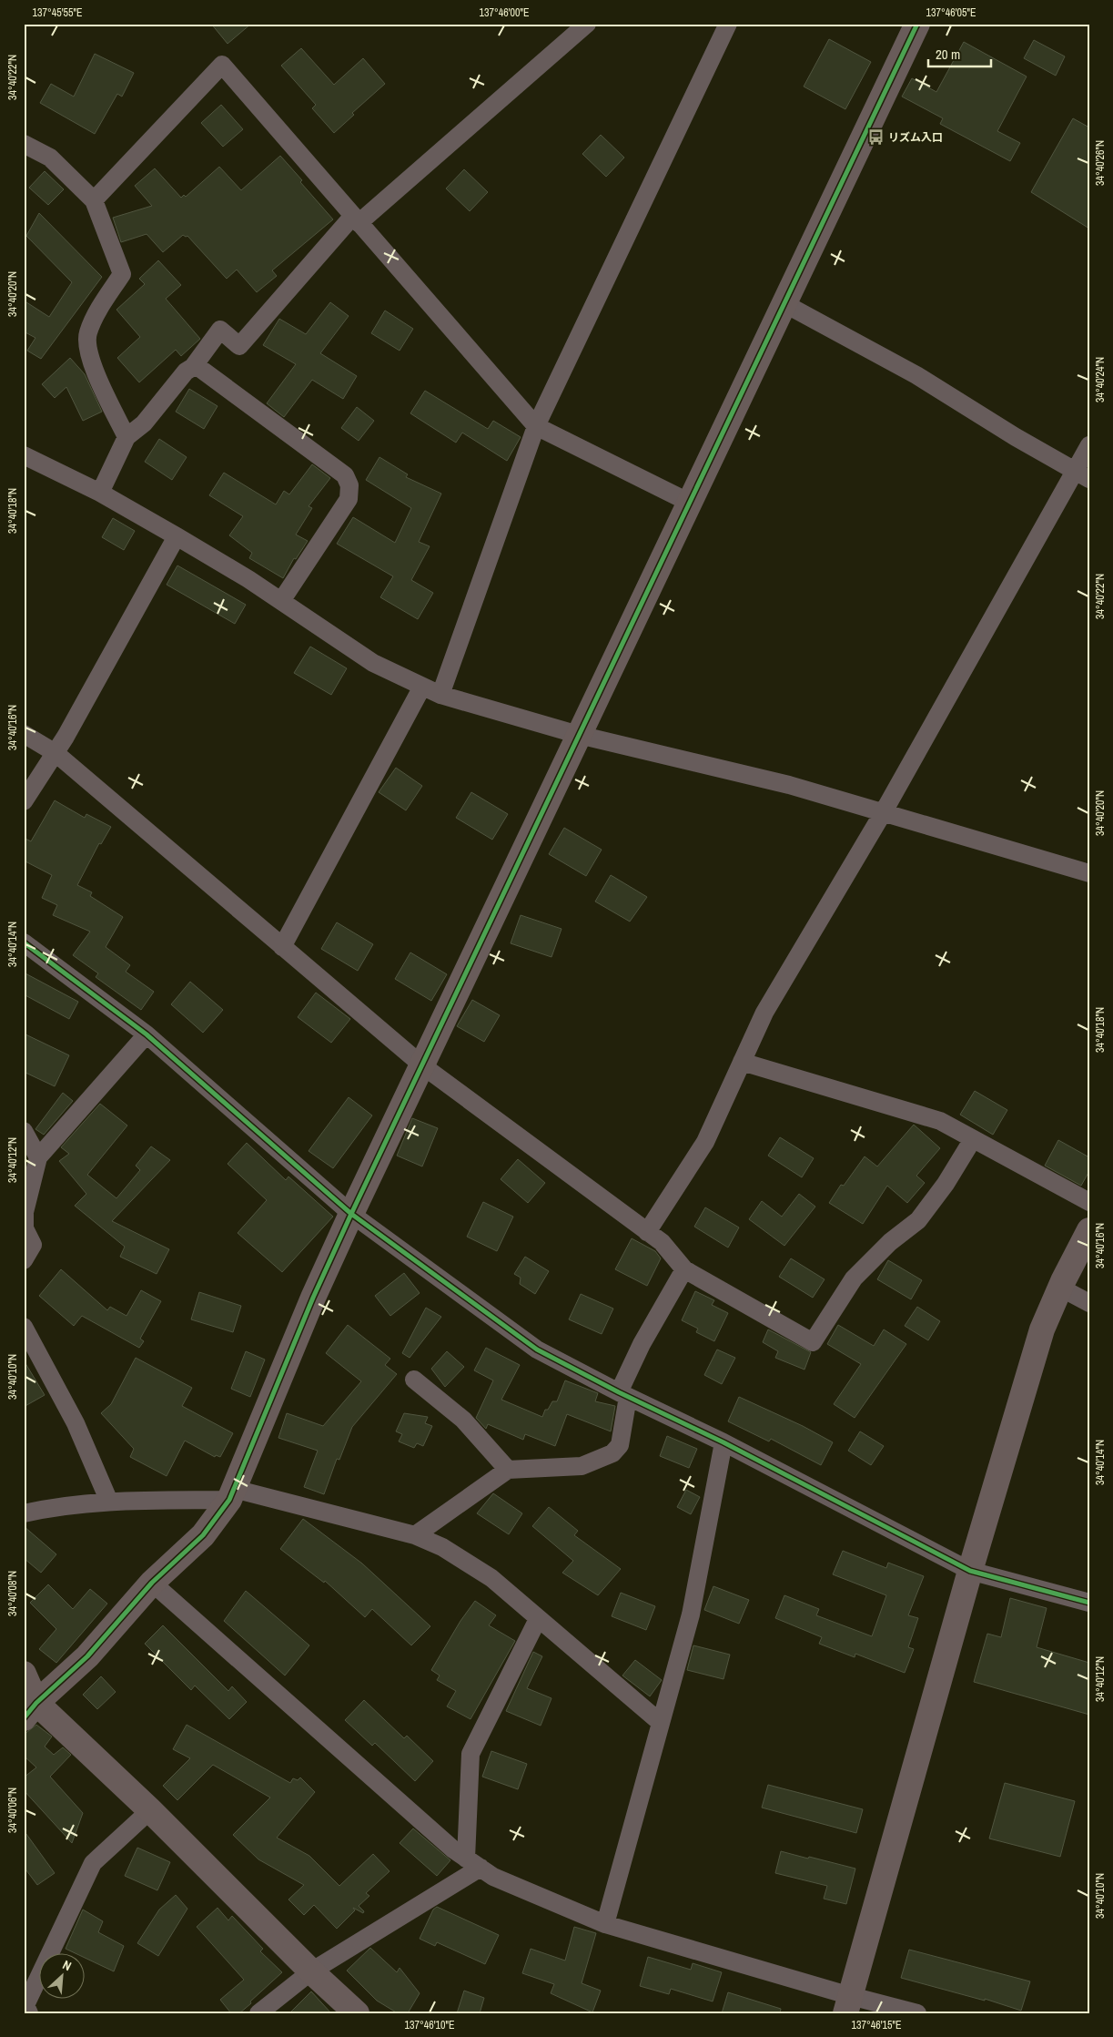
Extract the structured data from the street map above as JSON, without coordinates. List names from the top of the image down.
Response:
{
  "places": {
    "bus stop": ["リズム入口"]
  },
  "scale_bar": "20 m",
  "north": "top right",
  "coordinates": [
    "137°45'55\"E",
    "137°46'00\"E",
    "137°46'05\"E",
    "34°40'22\"N",
    "34°40'26\"N",
    "34°40'20\"N",
    "34°40'24\"N",
    "34°40'18\"N",
    "34°40'16\"N",
    "34°40'14\"N",
    "34°40'12\"N",
    "34°40'10\"N",
    "34°40'08\"N",
    "34°40'06\"N",
    "137°46'10\"E",
    "137°46'15\"E"
  ]
}
